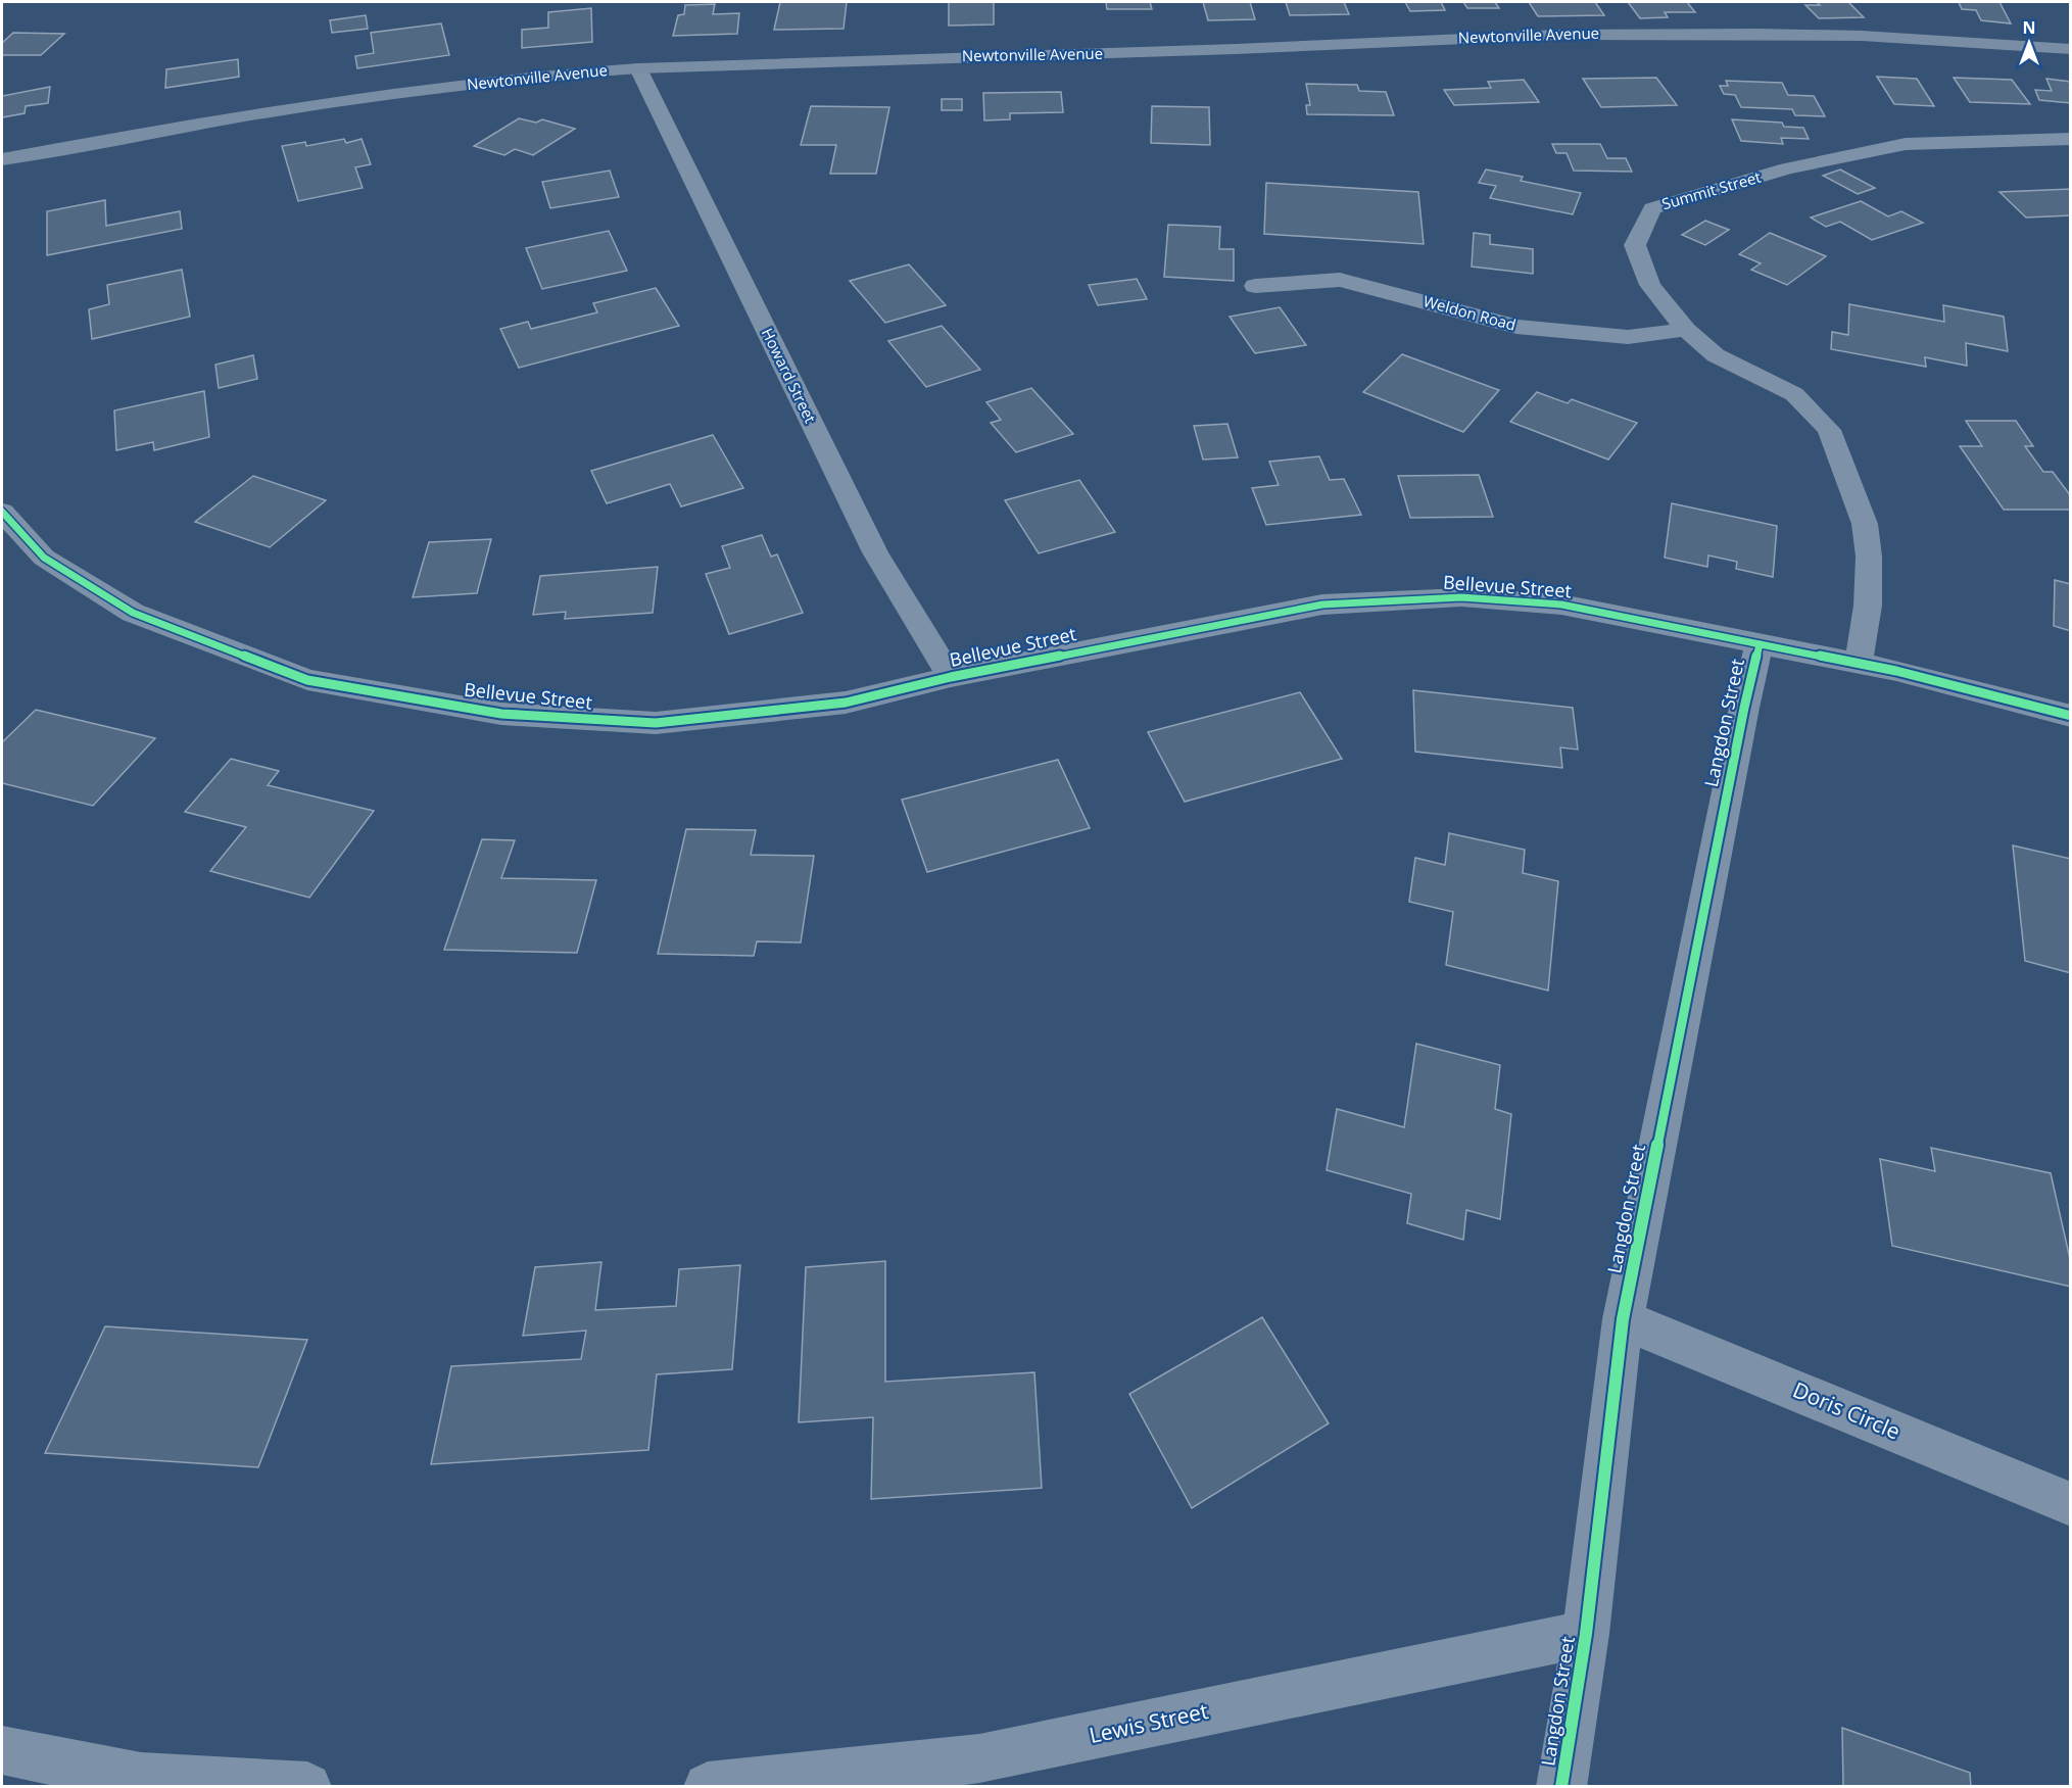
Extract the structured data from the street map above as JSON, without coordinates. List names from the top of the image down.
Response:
{
  "streets": {
    "main road": ["Newtonville Avenue"],
    "street": [
      "Summit Street",
      "Weldon Road",
      "Howard Street",
      "Bellevue Street",
      "Langdon Street",
      "Doris Circle",
      "Lewis Street"
    ]
  },
  "crossings": [
    ["Newtonville Avenue", "Howard Street"],
    ["Summit Street", "Weldon Road"],
    ["Summit Street", "Bellevue Street"],
    ["Howard Street", "Bellevue Street"],
    ["Bellevue Street", "Langdon Street"],
    ["Langdon Street", "Doris Circle"],
    ["Langdon Street", "Lewis Street"]
  ],
  "north": "top"
}
